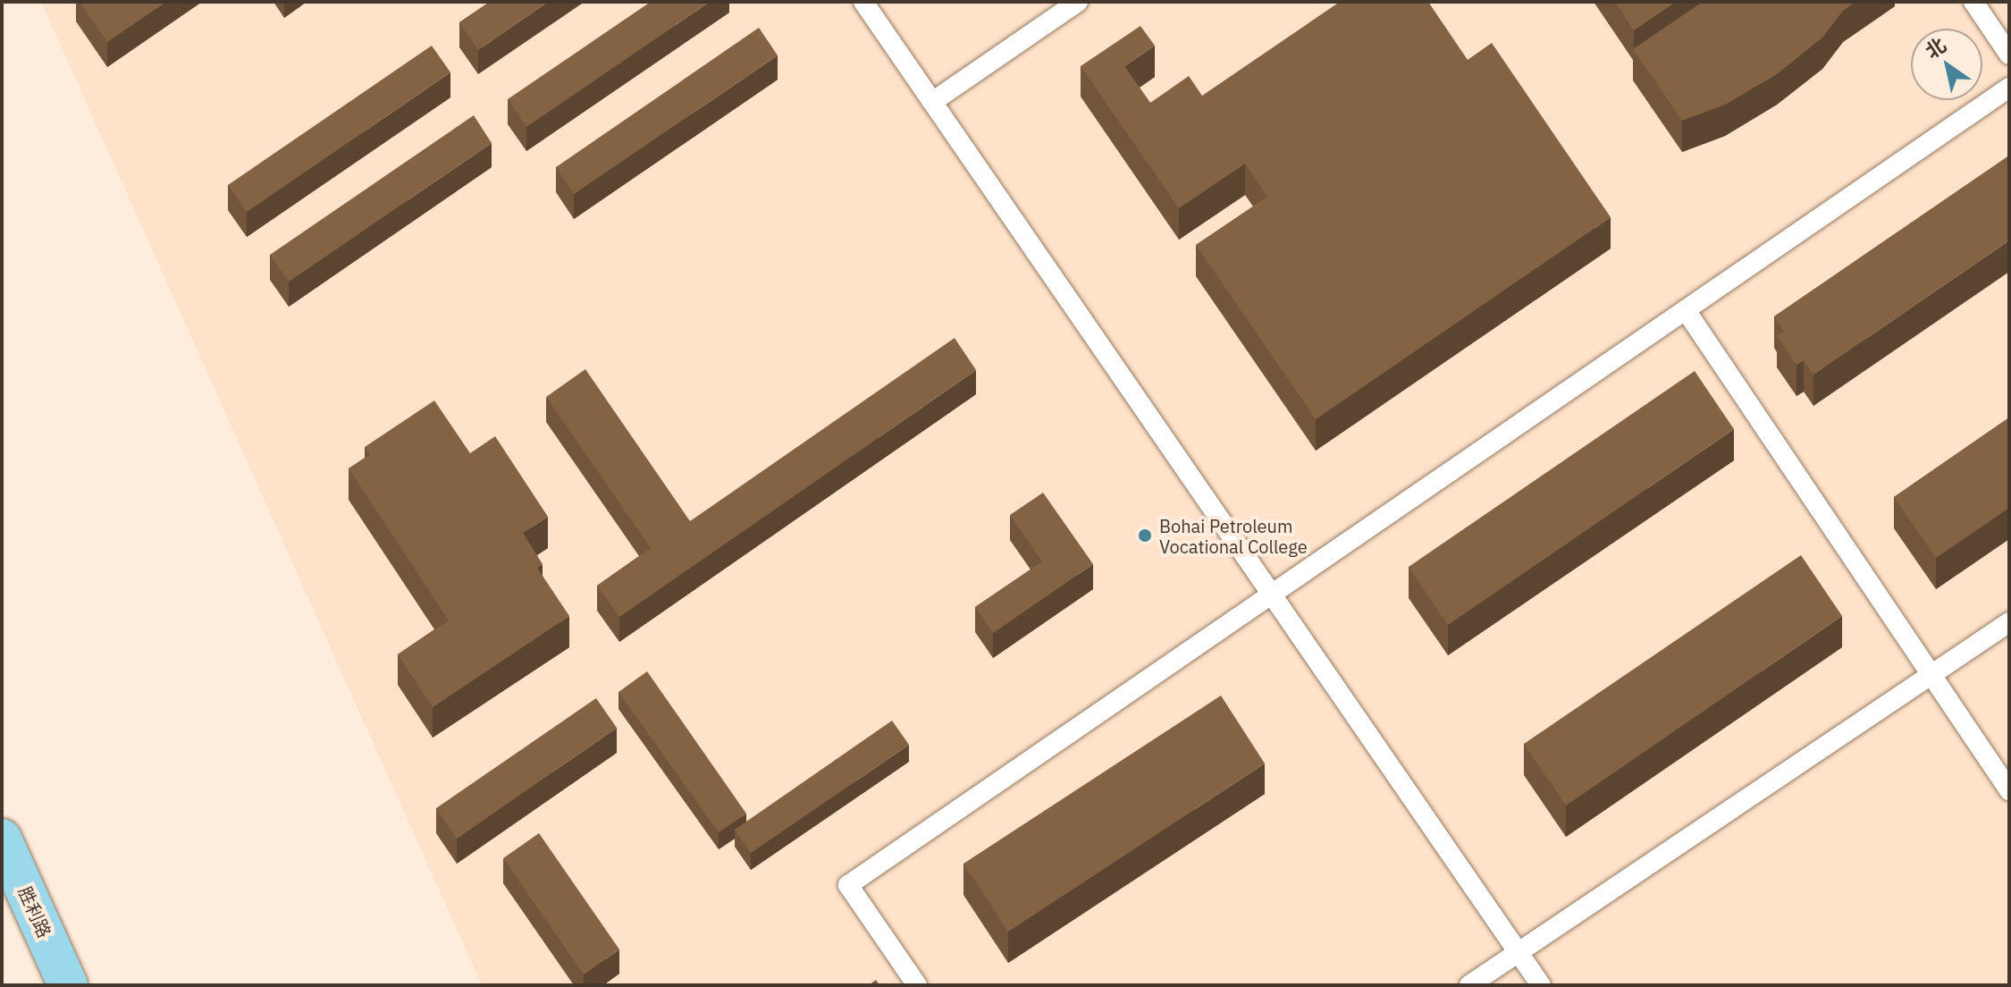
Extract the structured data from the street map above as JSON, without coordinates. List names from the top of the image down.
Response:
{
  "streets": {
    "main road": ["胜利路"]
  },
  "places": ["Bohai Petroleum Vocational College"],
  "north": "top left"
}
